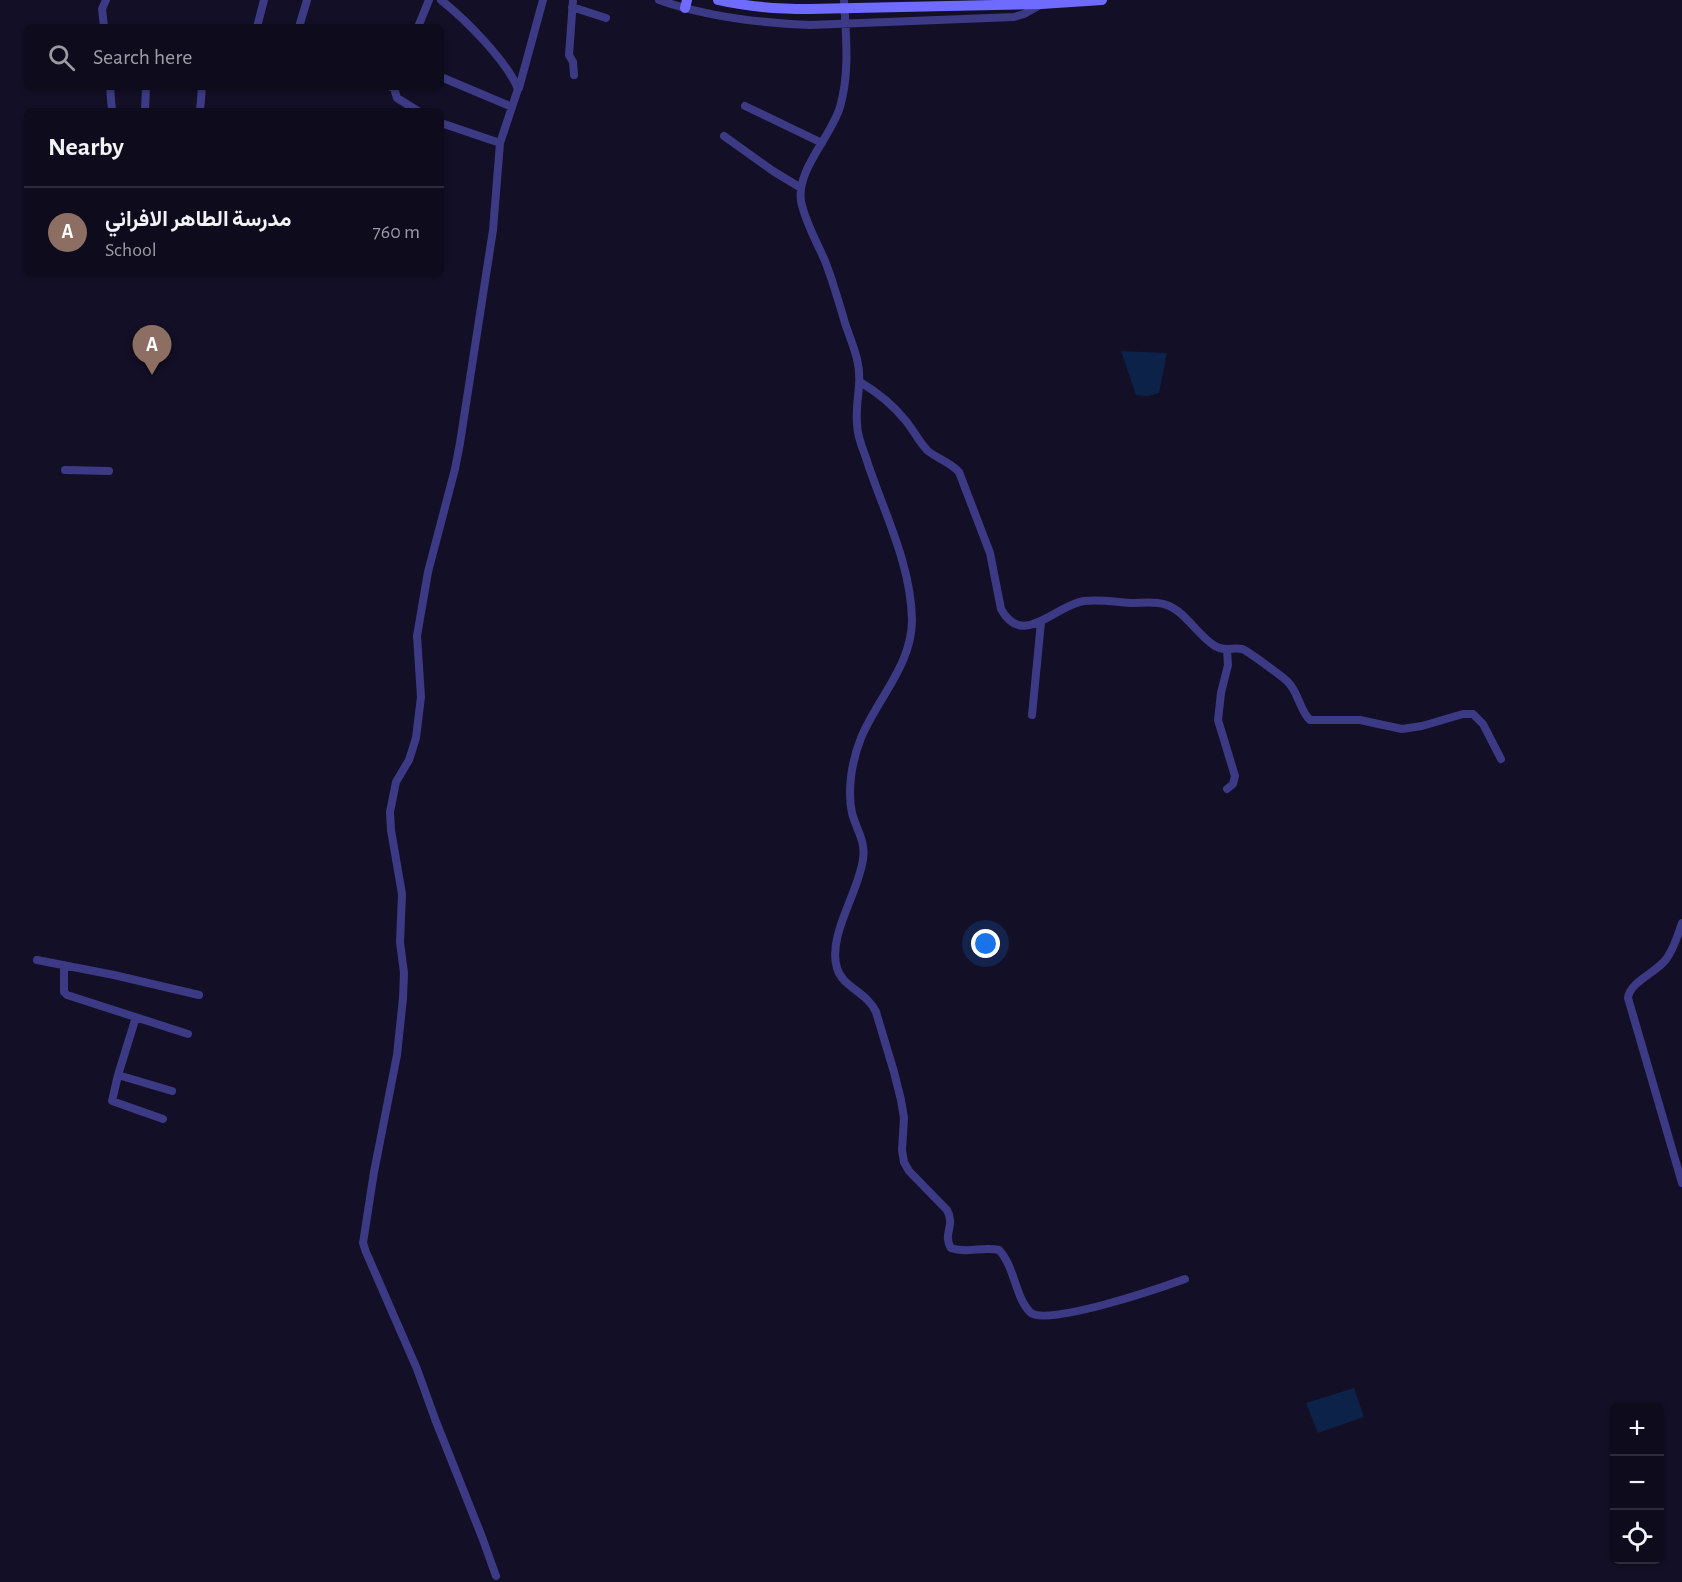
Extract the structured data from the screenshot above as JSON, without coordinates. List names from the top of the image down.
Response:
{
  "page": {
    "search": "Search here",
    "heading": "Nearby",
    "list": [
      {
        "mark": "A",
        "name": "مدرسة الطاهر الافراني",
        "note": "School",
        "value": "760 m"
      }
    ],
    "pins": "A",
    "map_buttons": ["+", "−"]
  }
}
